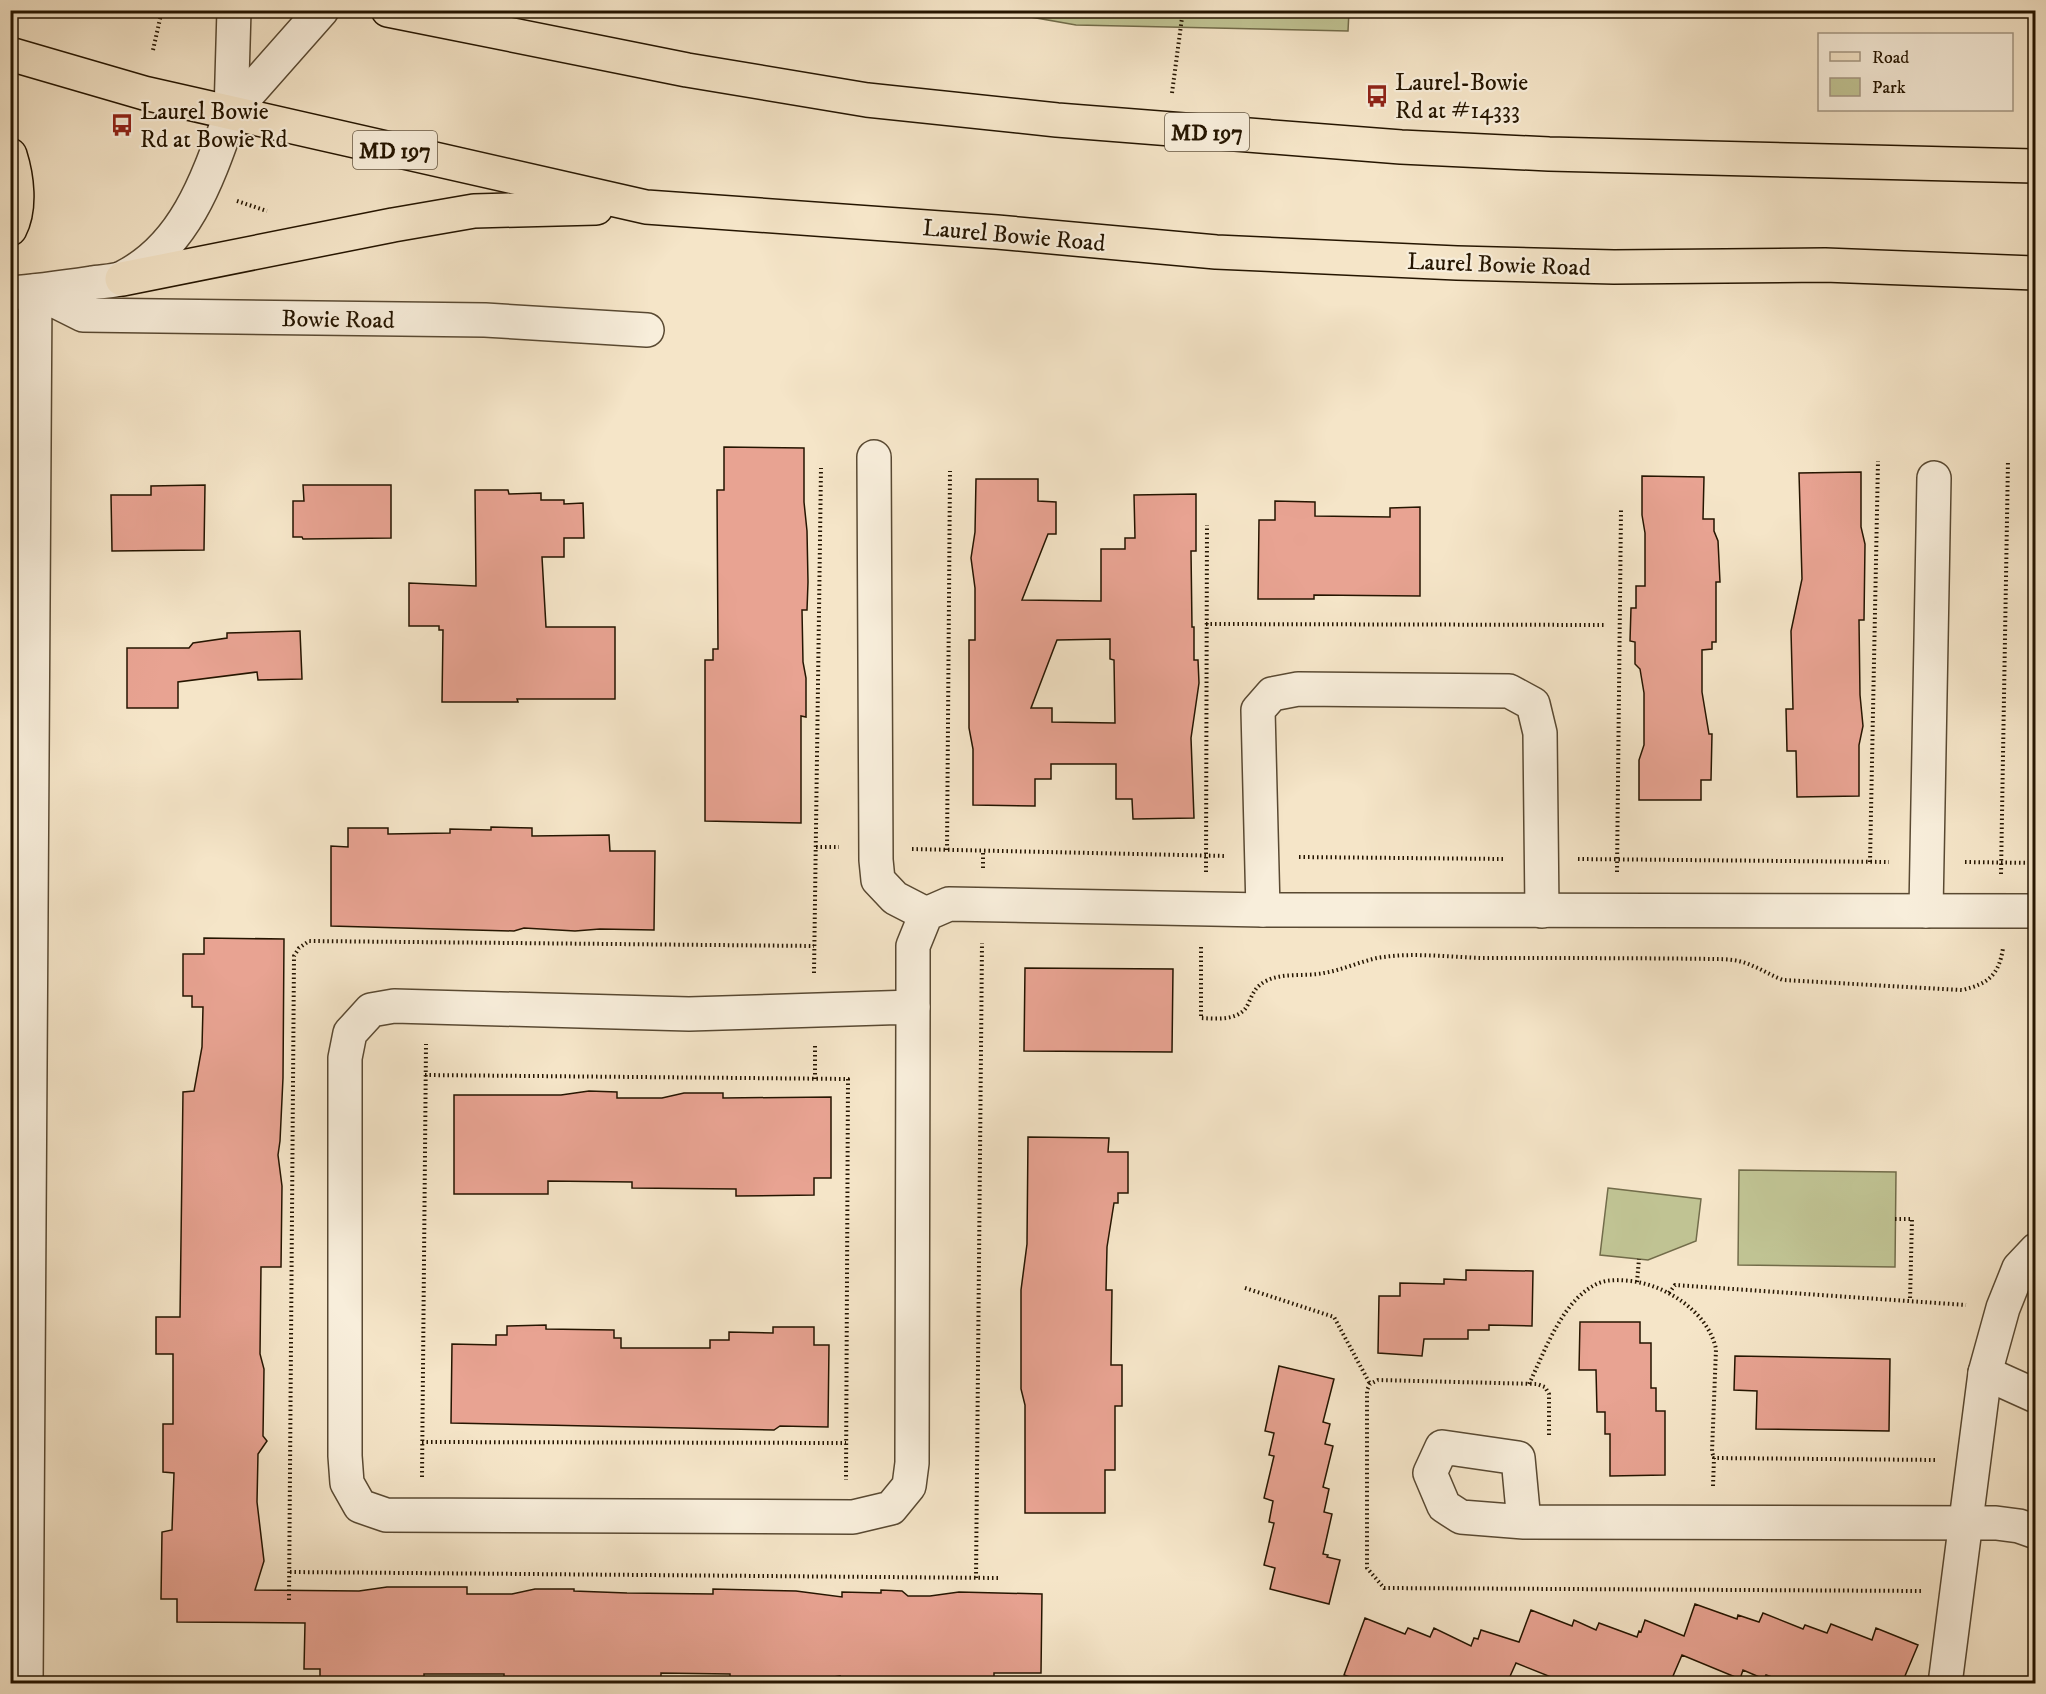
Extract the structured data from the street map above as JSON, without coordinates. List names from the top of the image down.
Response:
{
  "streets": {
    "main road": ["MD 197", "Laurel Bowie Road"],
    "street": ["Bowie Road"]
  },
  "places": {
    "bus stop": ["Laurel-Bowie Rd at #14333", "Laurel Bowie Rd at Bowie Rd"]
  },
  "legend": ["Road", "Park"]
}
